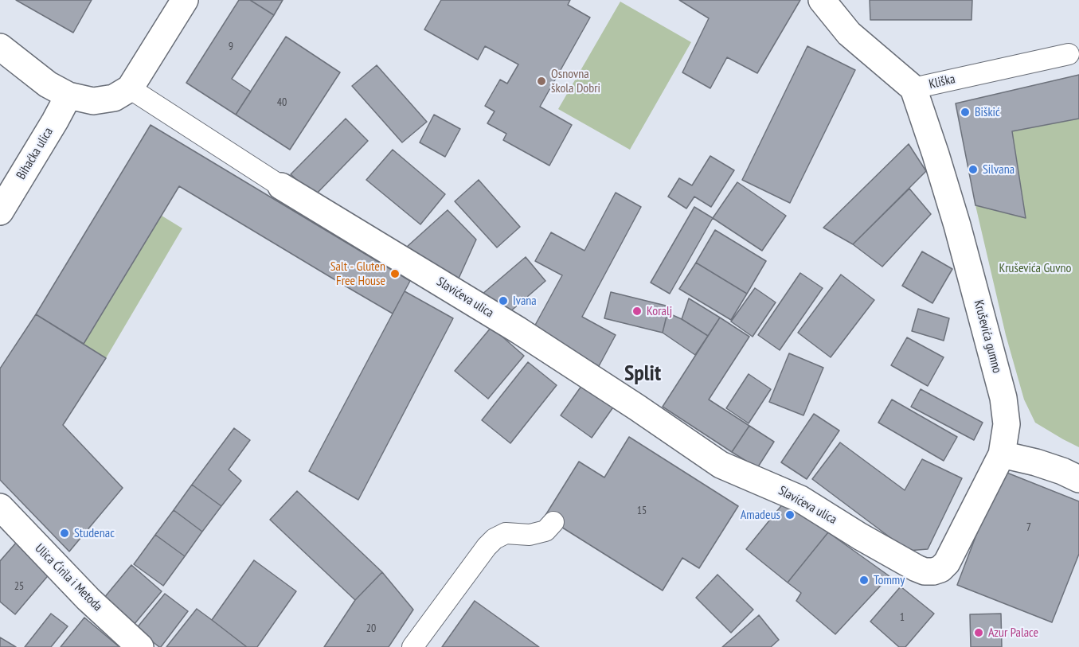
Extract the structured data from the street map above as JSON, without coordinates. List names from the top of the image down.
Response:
{
  "streets": {
    "street": [
      "Kliška",
      "Bihaćka ulica",
      "Slavićeva ulica",
      "Kruševića gumno",
      "Ulica Ćirila i Metoda"
    ]
  },
  "crossings": [
    ["Kliška", "Kruševića gumno"],
    ["Slavićeva ulica", "Kruševića gumno"]
  ],
  "districts": ["Split"],
  "parks": ["Kruševića Guvno"],
  "places": [
    "Osnovna škola Dobri",
    "Biškić",
    "Silvana",
    "Salt - Gluten Free House",
    "Ivana",
    "Koralj",
    "Amadeus",
    "Studenac",
    "Tommy",
    "Azur Palace"
  ],
  "house_numbers": [
    "9",
    "40",
    "15",
    "7",
    "25",
    "1",
    "20"
  ]
}
